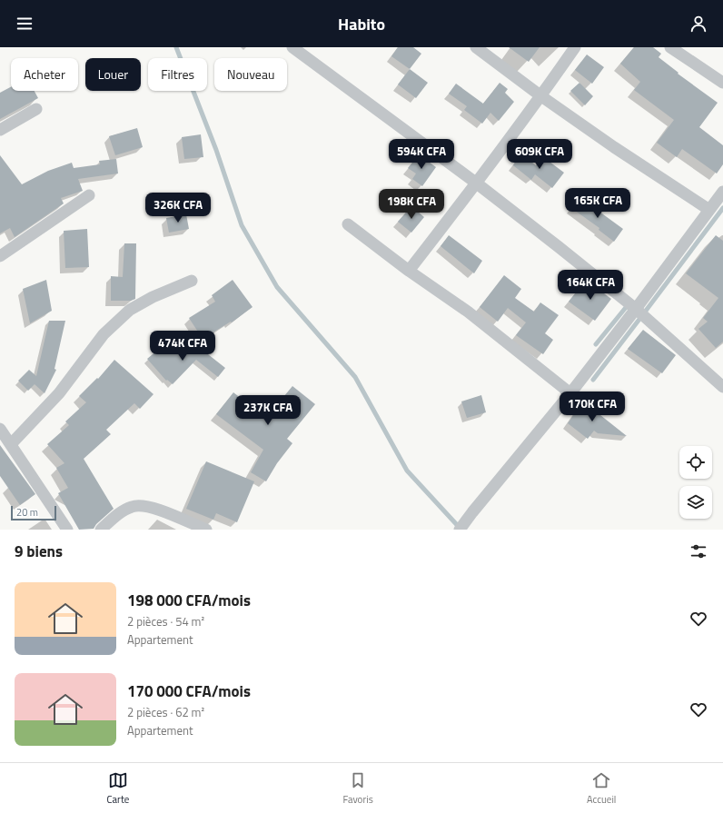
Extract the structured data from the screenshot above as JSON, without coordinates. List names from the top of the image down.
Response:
{
  "scale_bar": "20 m",
  "page": {
    "header": "Habito",
    "chip": [
      "Acheter",
      "Louer",
      "Filtres",
      "Nouveau"
    ],
    "price": [
      "594K CFA",
      "609K CFA",
      "165K CFA",
      "198K CFA",
      "326K CFA",
      "164K CFA",
      "474K CFA",
      "170K CFA",
      "237K CFA"
    ],
    "scale": "20 m",
    "heading": "9 biens",
    "list": [
      {
        "name": "198 000 CFA/mois",
        "note": "2 pièces · 54 m² · Appartement"
      },
      {
        "name": "170 000 CFA/mois",
        "note": "2 pièces · 62 m² · Appartement"
      }
    ],
    "tabs": ["Carte", "Favoris", "Accueil"]
  }
}
